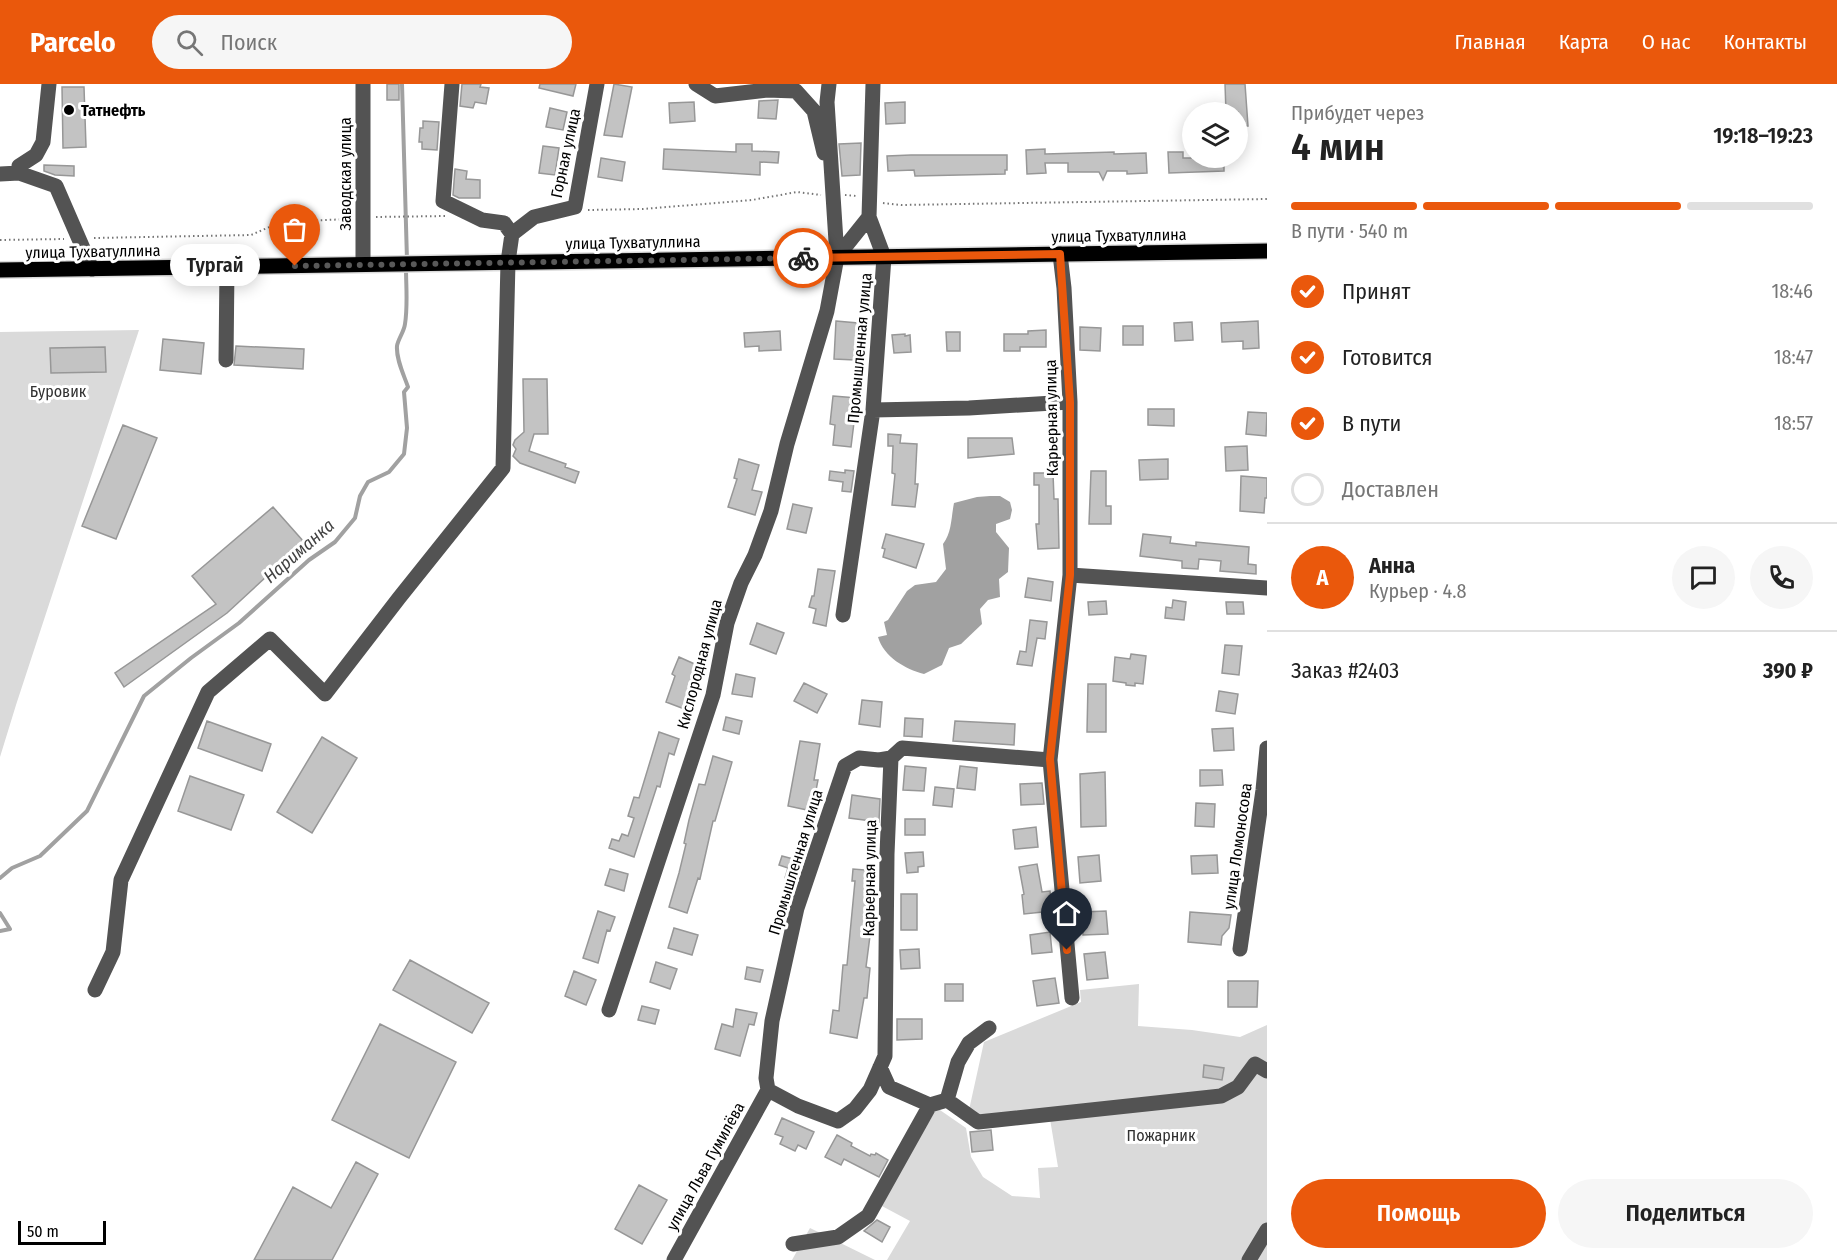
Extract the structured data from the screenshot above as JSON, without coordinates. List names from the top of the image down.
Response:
{
  "streets": {
    "main road": ["улица Тухватуллина"],
    "street": [
      "Горная улица",
      "Заводская улица",
      "Промышленная улица",
      "Карьерная улица",
      "Кислородная улица",
      "улица Ломоносова",
      "улица Льва Гумилёва"
    ]
  },
  "crossings": [
    ["Заводская улица", "улица Тухватуллина"],
    ["улица Тухватуллина", "Промышленная улица"],
    ["улица Тухватуллина", "Карьерная улица"],
    ["улица Тухватуллина", "Кислородная улица"],
    ["Промышленная улица", "Карьерная улица"],
    ["Промышленная улица", "улица Льва Гумилёва"],
    ["Карьерная улица", "улица Льва Гумилёва"]
  ],
  "water": ["Нариманка"],
  "parks": ["Буровик", "Пожарник"],
  "places": ["Татнефть", "Тургай"],
  "scale_bar": "50 m",
  "page": {
    "header": "Parcelo",
    "search": "Поиск",
    "nav": [
      "Главная",
      "Карта",
      "О нас",
      "Контакты"
    ],
    "heading": ["4 мин", "Прибудет через", "19:18–19:23"],
    "panel": [
      "Анна",
      "Курьер · 4.8",
      "Заказ #2403",
      "390 ₽"
    ],
    "bar": "В пути · 540 m",
    "bubble": "Тургай",
    "list": [
      ["Принят", "18:46"],
      ["Готовится", "18:47"],
      ["В пути", "18:57"],
      "Доставлен"
    ],
    "round": "А",
    "buttons": ["Помощь", "Поделиться"],
    "scale": "50 m"
  }
}
